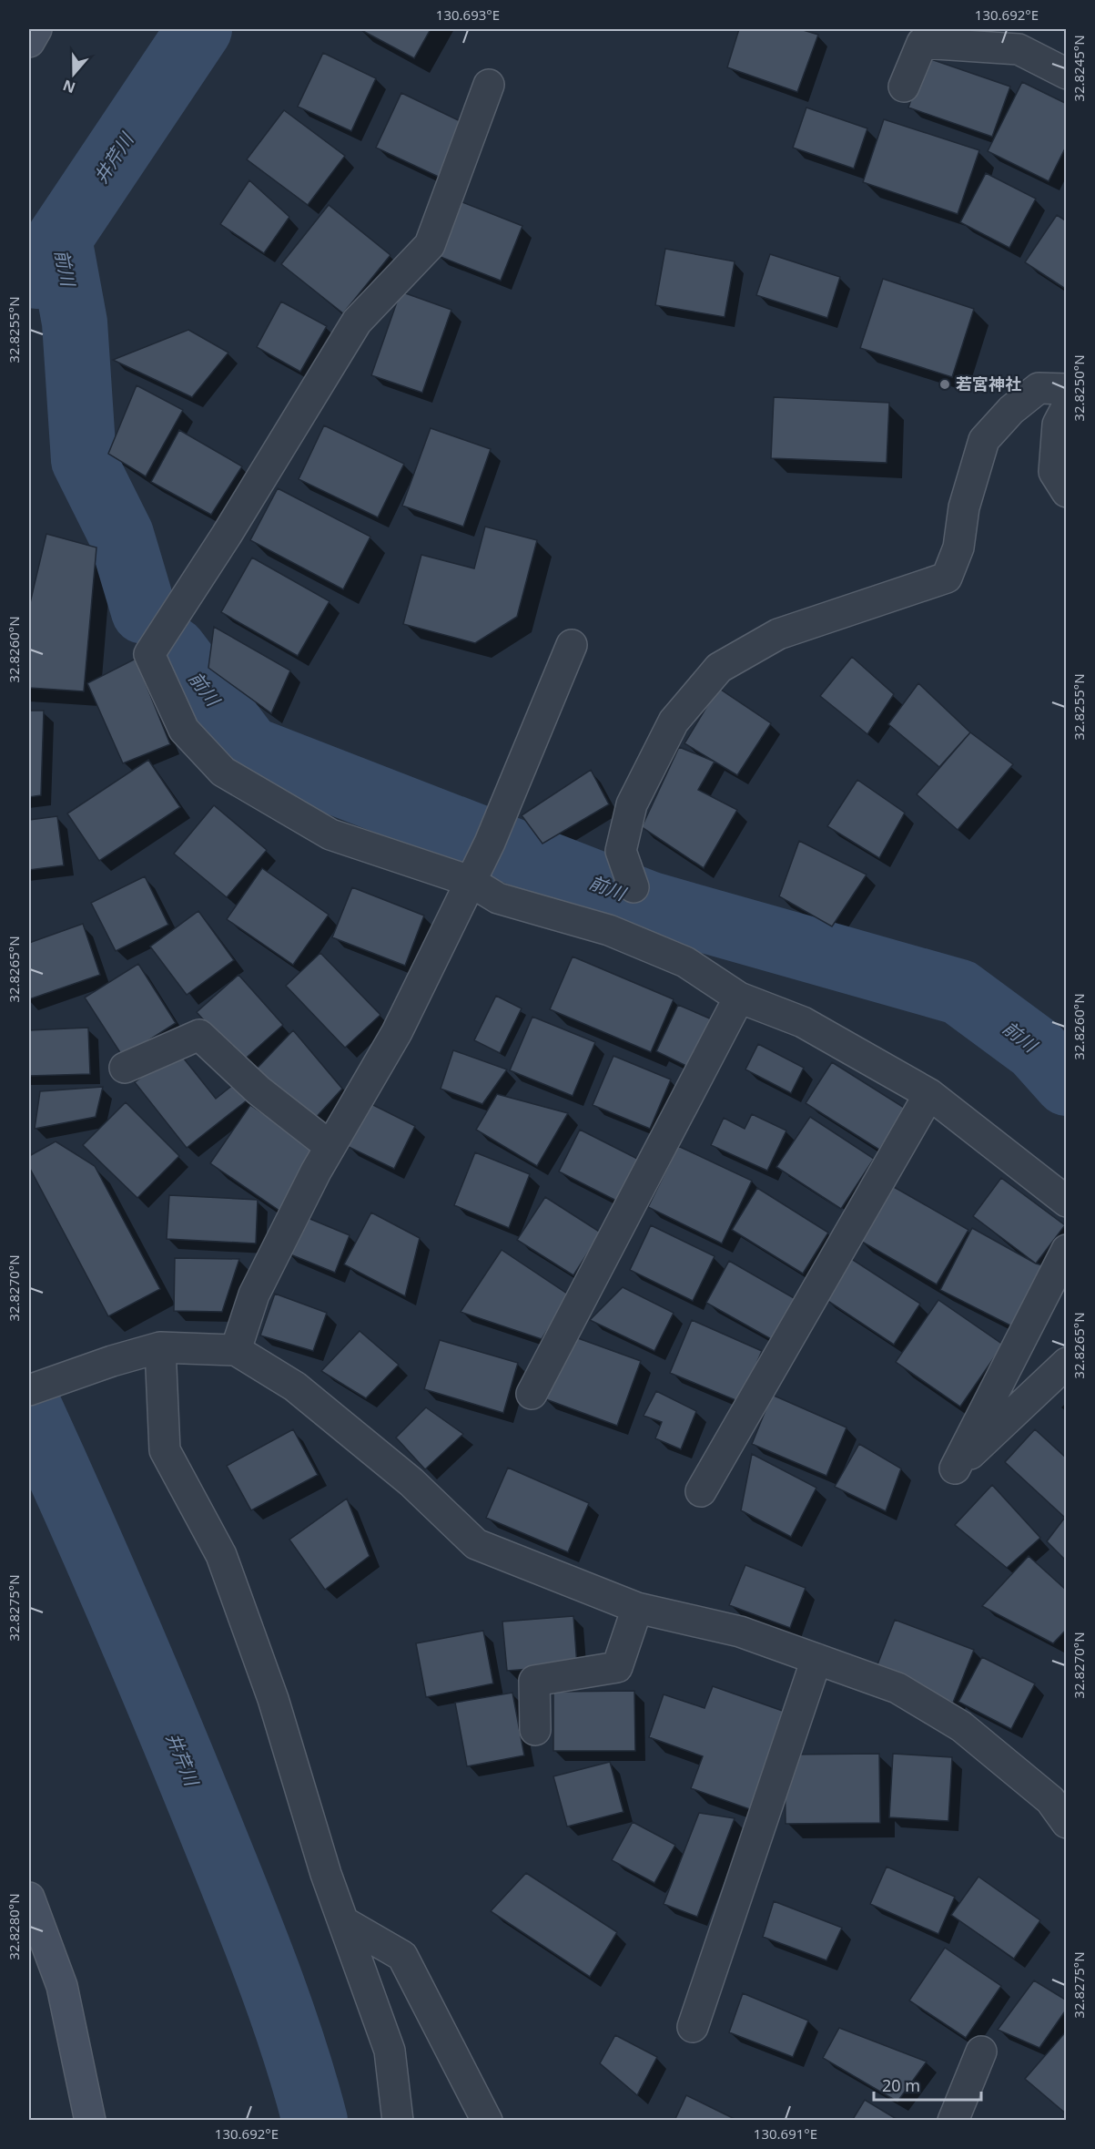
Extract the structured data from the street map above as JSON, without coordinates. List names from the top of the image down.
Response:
{
  "water": ["井芹川", "前川"],
  "places": ["若宮神社"],
  "scale_bar": "20 m",
  "north": "bottom",
  "coordinates": [
    "130.693°E",
    "130.692°E",
    "32.8245°N",
    "32.8255°N",
    "32.8250°N",
    "32.8260°N",
    "32.8265°N",
    "32.8270°N",
    "32.8275°N",
    "32.8280°N",
    "130.691°E"
  ]
}
